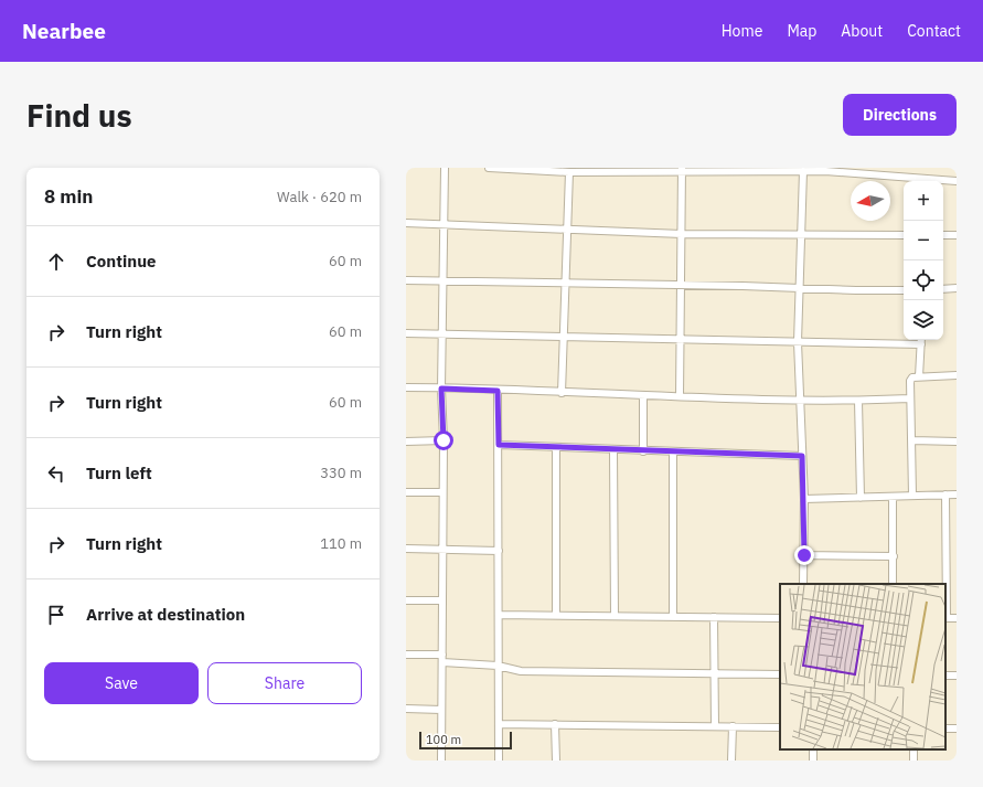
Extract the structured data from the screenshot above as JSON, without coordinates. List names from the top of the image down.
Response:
{
  "scale_bar": "100 m",
  "north": "left",
  "page": {
    "header": "Nearbee",
    "nav": [
      "Home",
      "Map",
      "About",
      "Contact"
    ],
    "buttons": [
      "Directions",
      ["Save", "Share"]
    ],
    "title": "Find us",
    "heading": ["8 min", "Walk · 620 m"],
    "map_buttons": ["+", "−"],
    "list": [
      ["Continue", "60 m"],
      ["Turn right", "60 m"],
      ["Turn right", "60 m"],
      ["Turn left", "330 m"],
      ["Turn right", "110 m"],
      "Arrive at destination"
    ],
    "scale": "100 m"
  }
}
